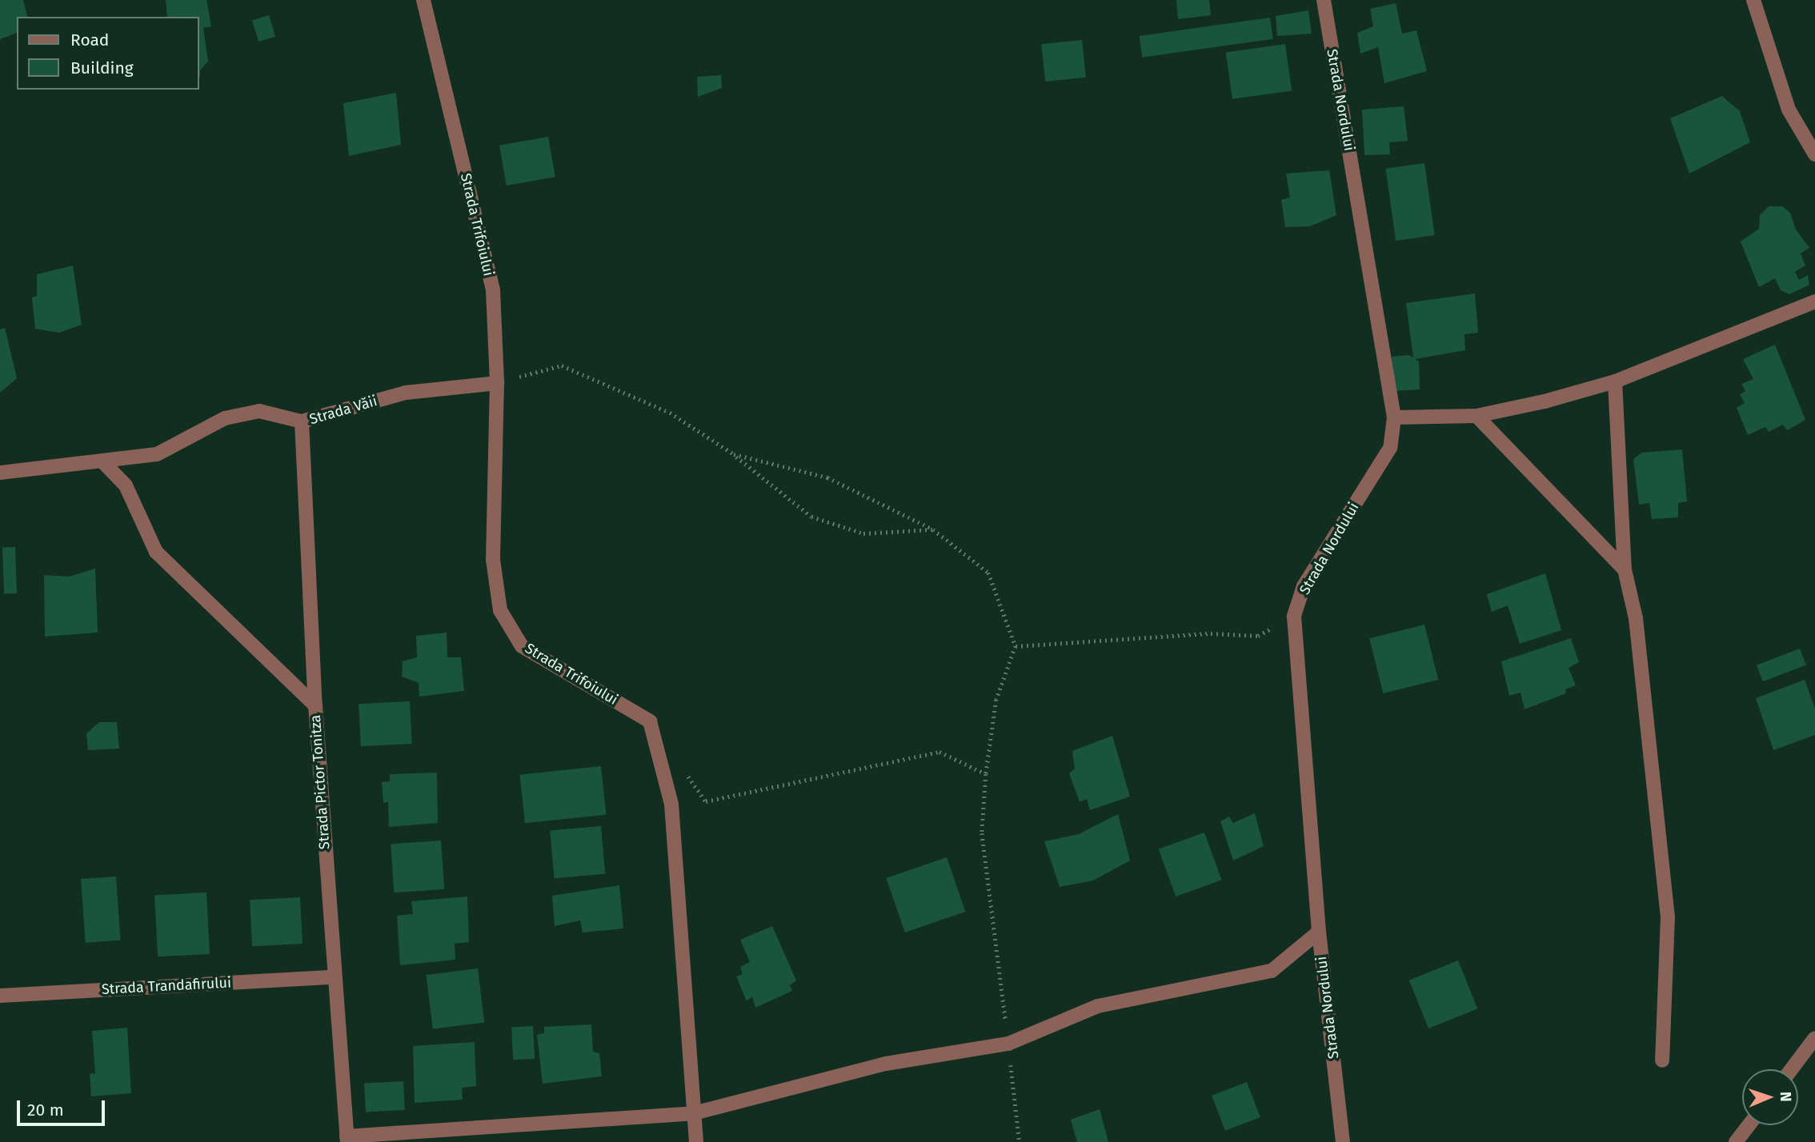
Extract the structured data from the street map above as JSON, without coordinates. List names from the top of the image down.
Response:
{
  "streets": {
    "street": [
      "Strada Nordului",
      "Strada Trifoiului",
      "Strada Văii",
      "Strada Pictor Tonitza",
      "Strada Trandafirului"
    ]
  },
  "crossings": [
    ["Strada Trifoiului", "Strada Văii"],
    ["Strada Văii", "Strada Pictor Tonitza"],
    ["Strada Pictor Tonitza", "Strada Trandafirului"]
  ],
  "legend": ["Road", "Building"],
  "scale_bar": "20 m",
  "north": "right"
}
